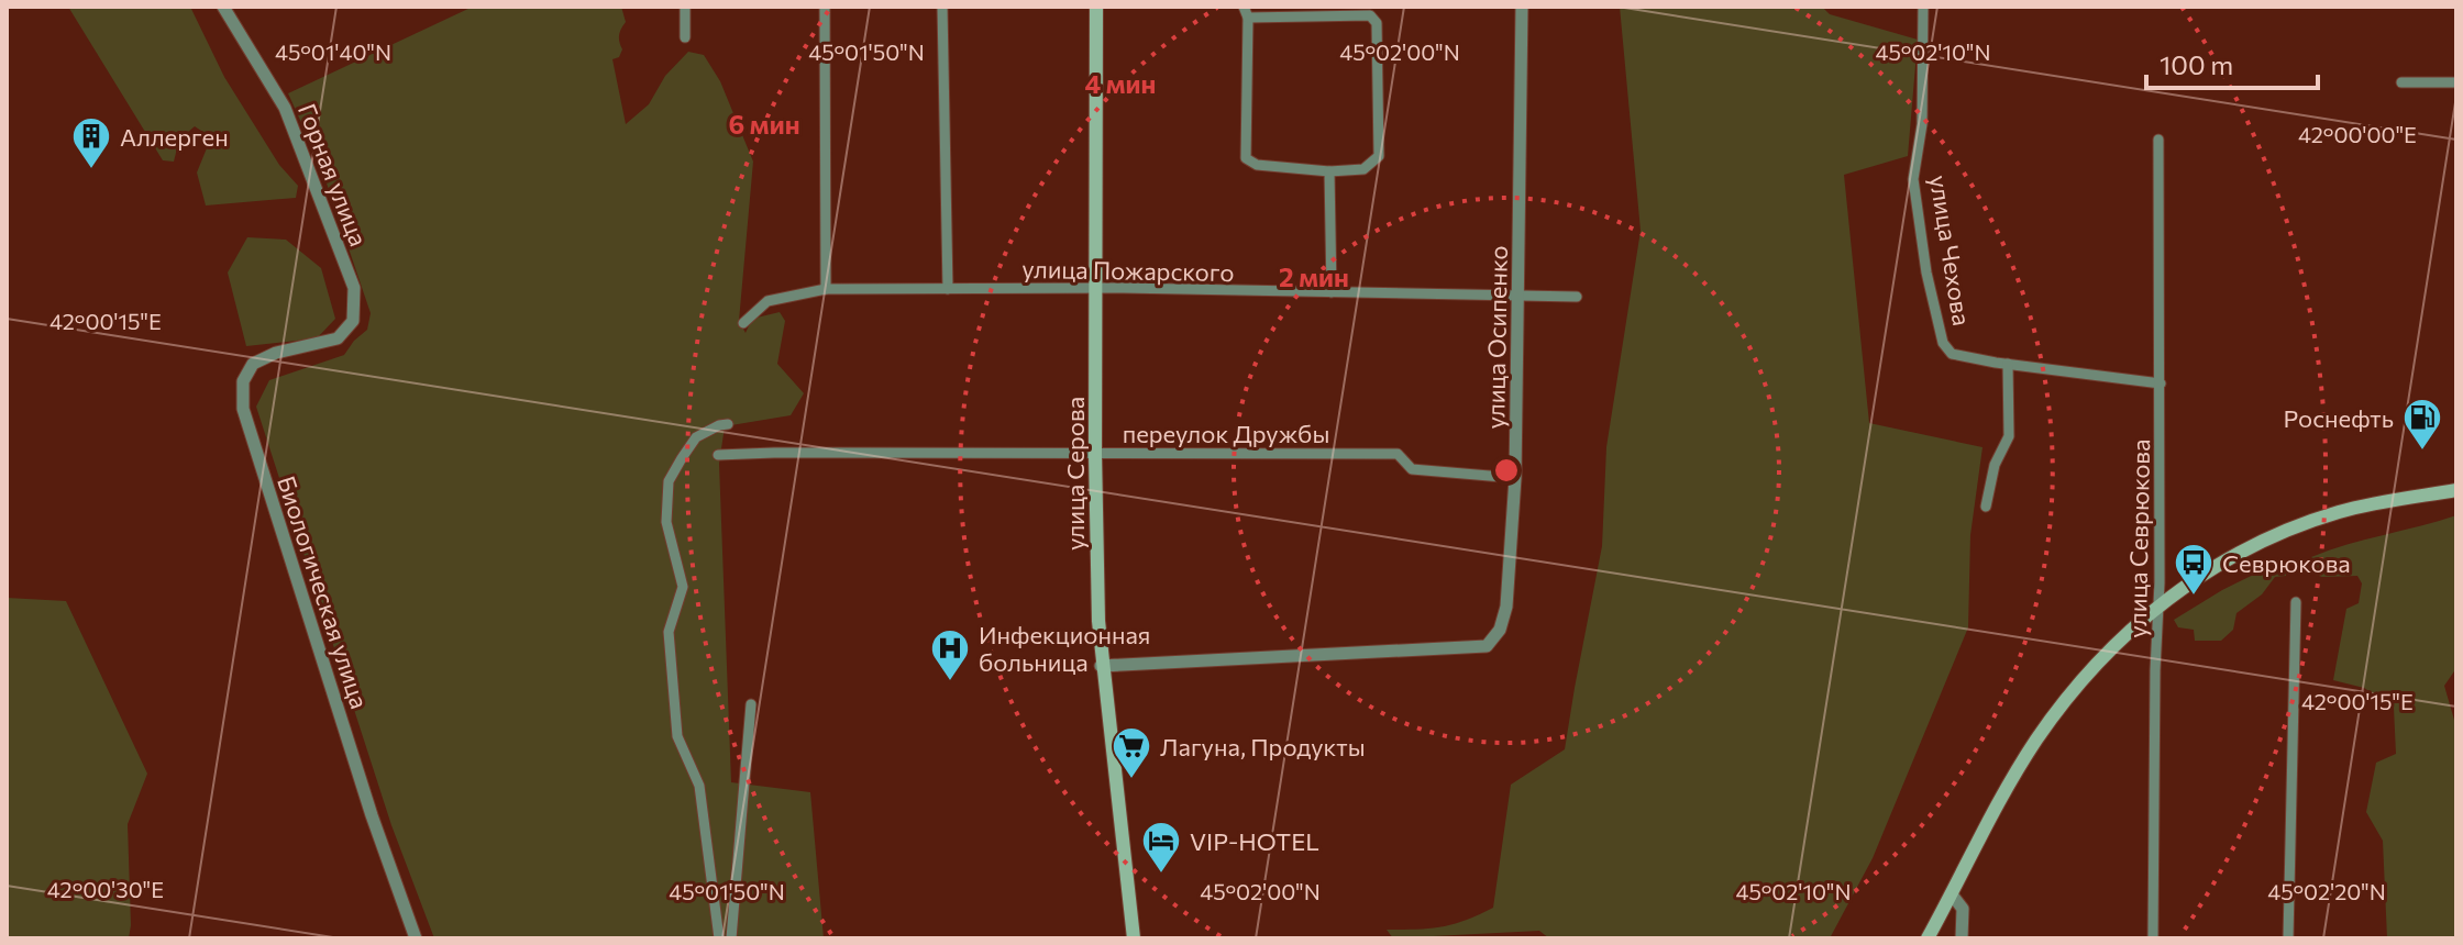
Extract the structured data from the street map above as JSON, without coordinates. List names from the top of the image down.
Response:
{
  "streets": {
    "main road": ["улица Серова"],
    "street": [
      "Горная улица",
      "улица Чехова",
      "улица Пожарского",
      "улица Осипенко",
      "переулок Дружбы",
      "улица Севрюкова",
      "Биологическая улица"
    ]
  },
  "crossings": [
    ["Горная улица", "Биологическая улица"],
    ["улица Пожарского", "улица Осипенко"],
    ["улица Пожарского", "улица Серова"],
    ["улица Осипенко", "переулок Дружбы"],
    ["улица Осипенко", "улица Серова"],
    ["переулок Дружбы", "улица Серова"]
  ],
  "places": {
    "building": ["Аллерген"],
    "fuel station": ["Роснефть"],
    "bus stop": ["Севрюкова"],
    "hospital": ["Инфекционная больница"],
    "supermarket": ["Лагуна, Продукты"],
    "hotel": ["VIP-HOTEL"]
  },
  "scale_bar": "100 m",
  "coordinates": [
    "45°01'40\"N",
    "45°01'50\"N",
    "45°02'00\"N",
    "45°02'10\"N",
    "42°00'00\"E",
    "42°00'15\"E",
    "42°00'30\"E",
    "45°02'20\"N"
  ],
  "rings": ["4 мин", "6 мин", "2 мин"]
}
